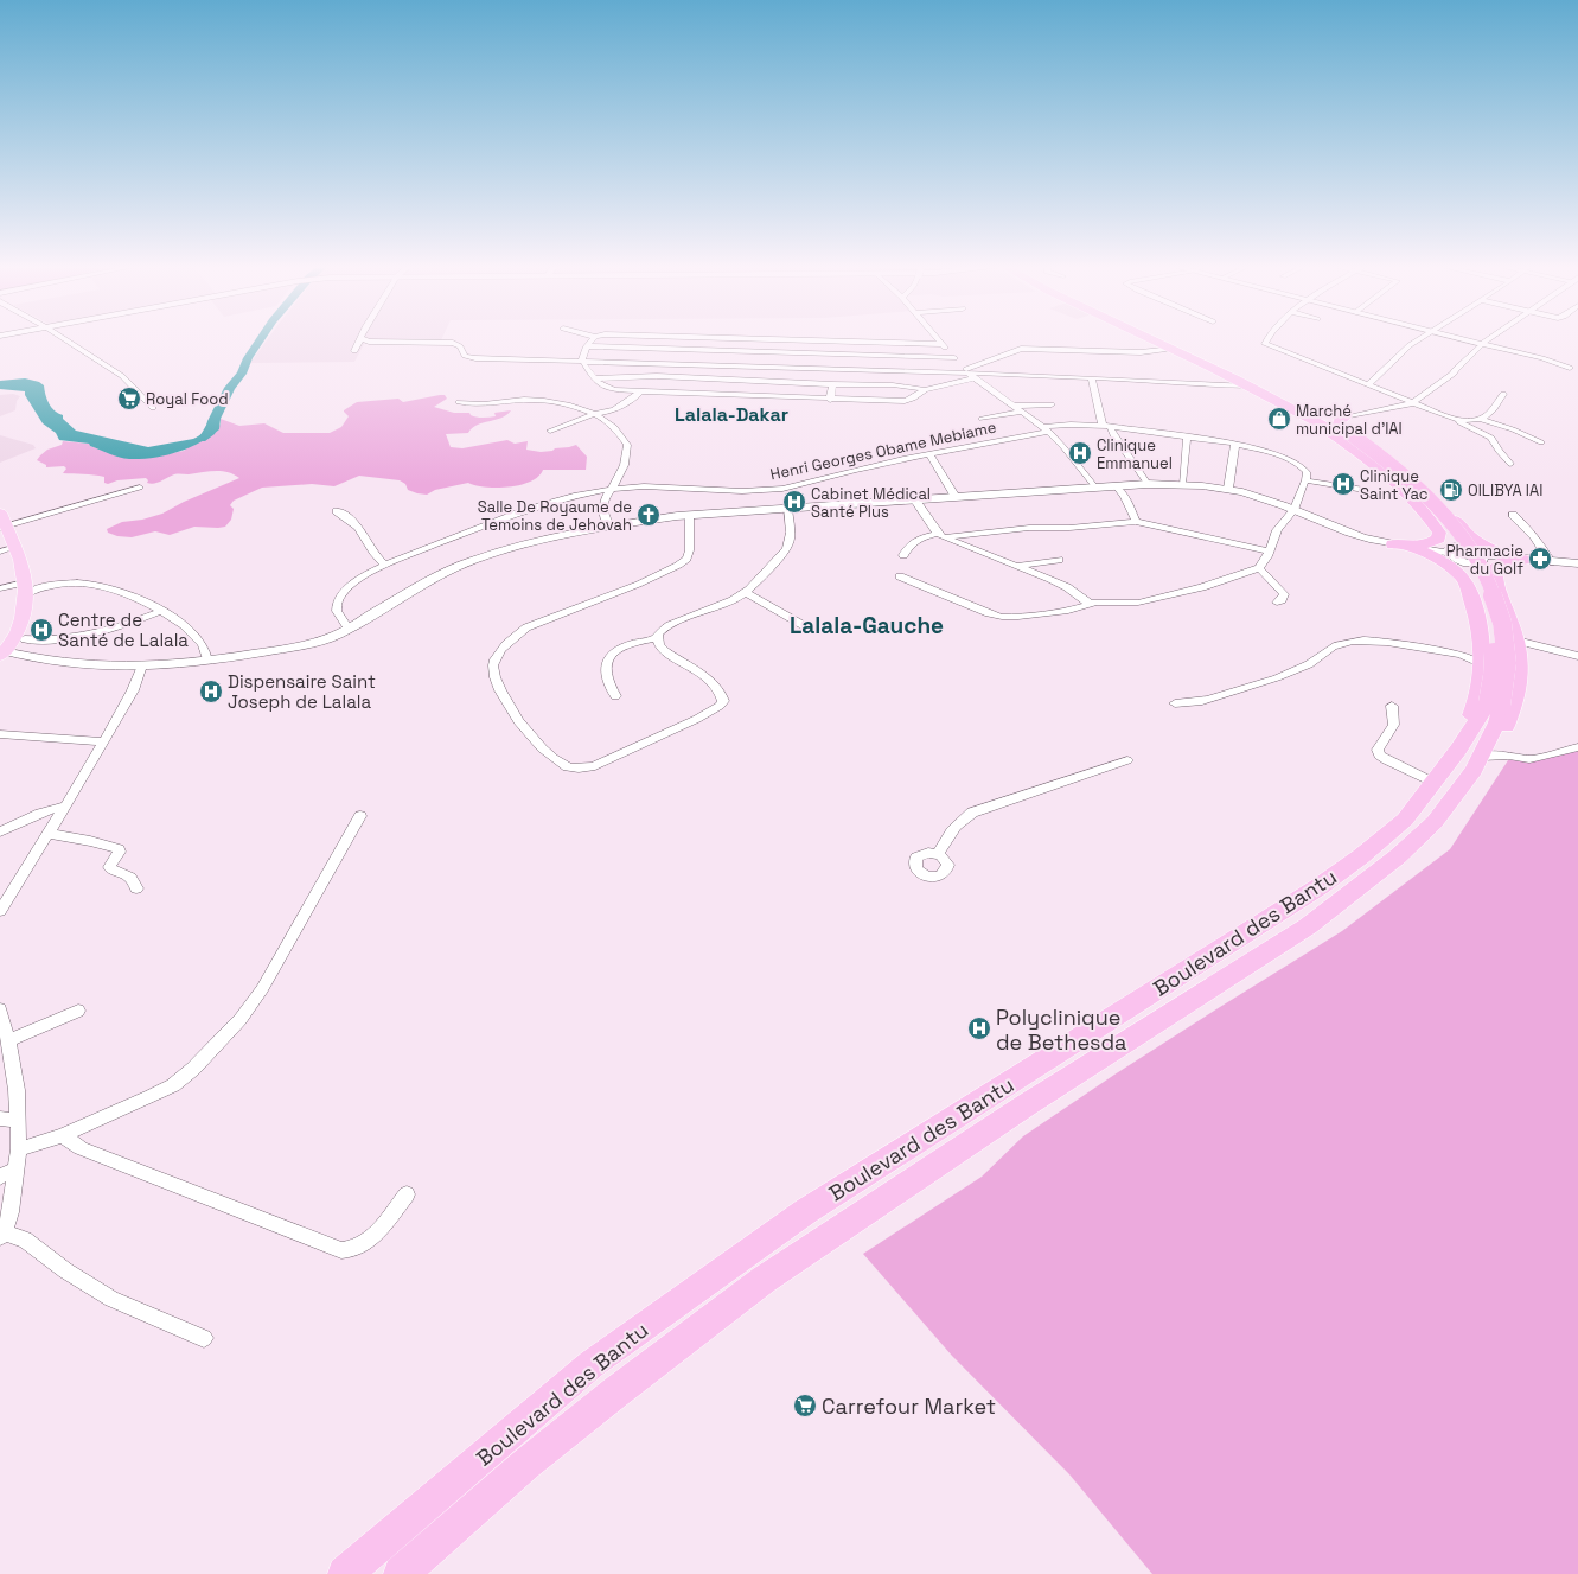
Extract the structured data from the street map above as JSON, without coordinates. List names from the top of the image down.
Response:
{
  "streets": {
    "highway": ["Boulevard des Bantu"],
    "street": ["Henri Georges Obame Mebiame"]
  },
  "districts": ["Lalala-Dakar", "Lalala-Gauche"],
  "places": {
    "supermarket": ["Royal Food", "Carrefour Market"],
    "shop": ["Marché municipal d'IAI"],
    "hospital": [
      "Clinique Emmanuel",
      "Clinique Saint Yac",
      "Cabinet Médical Santé Plus",
      "Centre de Santé de Lalala",
      "Dispensaire Saint Joseph de Lalala",
      "Polyclinique de Bethesda"
    ],
    "fuel station": ["OILIBYA IAI"],
    "church": ["Salle De Royaume de Temoins de Jehovah"],
    "pharmacy": ["Pharmacie du Golf"]
  }
}
